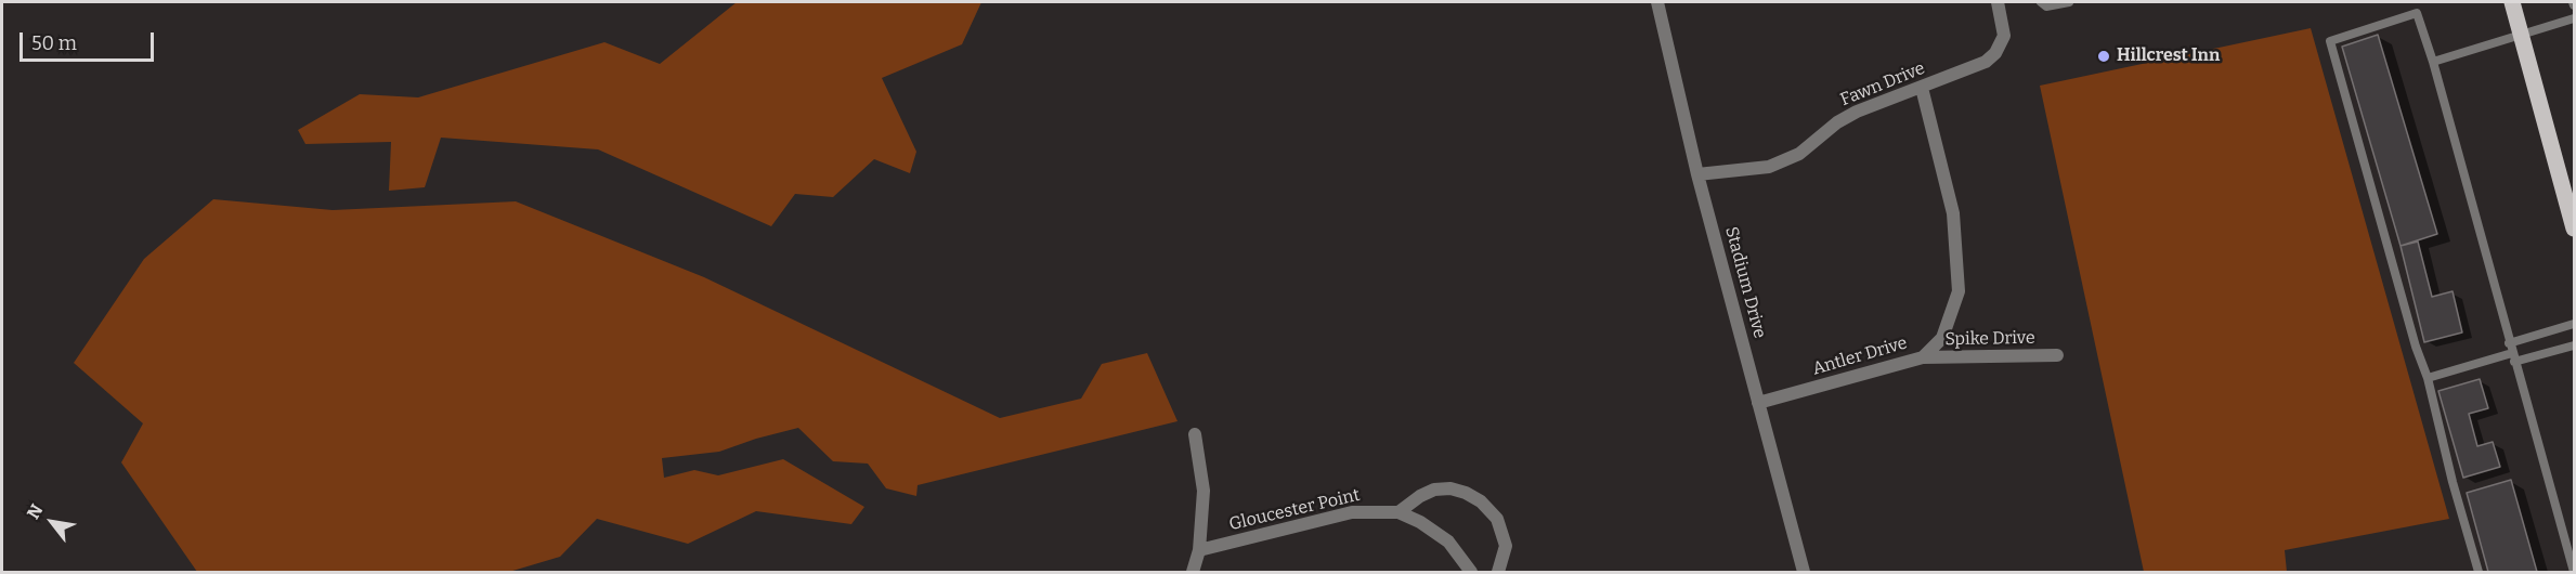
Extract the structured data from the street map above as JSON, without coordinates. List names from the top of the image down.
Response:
{
  "streets": {
    "street": [
      "Fawn Drive",
      "Stadium Drive",
      "Spike Drive",
      "Antler Drive",
      "Gloucester Point"
    ]
  },
  "crossings": [
    ["Fawn Drive", "Stadium Drive"],
    ["Fawn Drive", "Antler Drive"],
    ["Stadium Drive", "Antler Drive"],
    ["Spike Drive", "Antler Drive"]
  ],
  "places": ["Hillcrest Inn"],
  "scale_bar": "50 m",
  "north": "top left"
}
